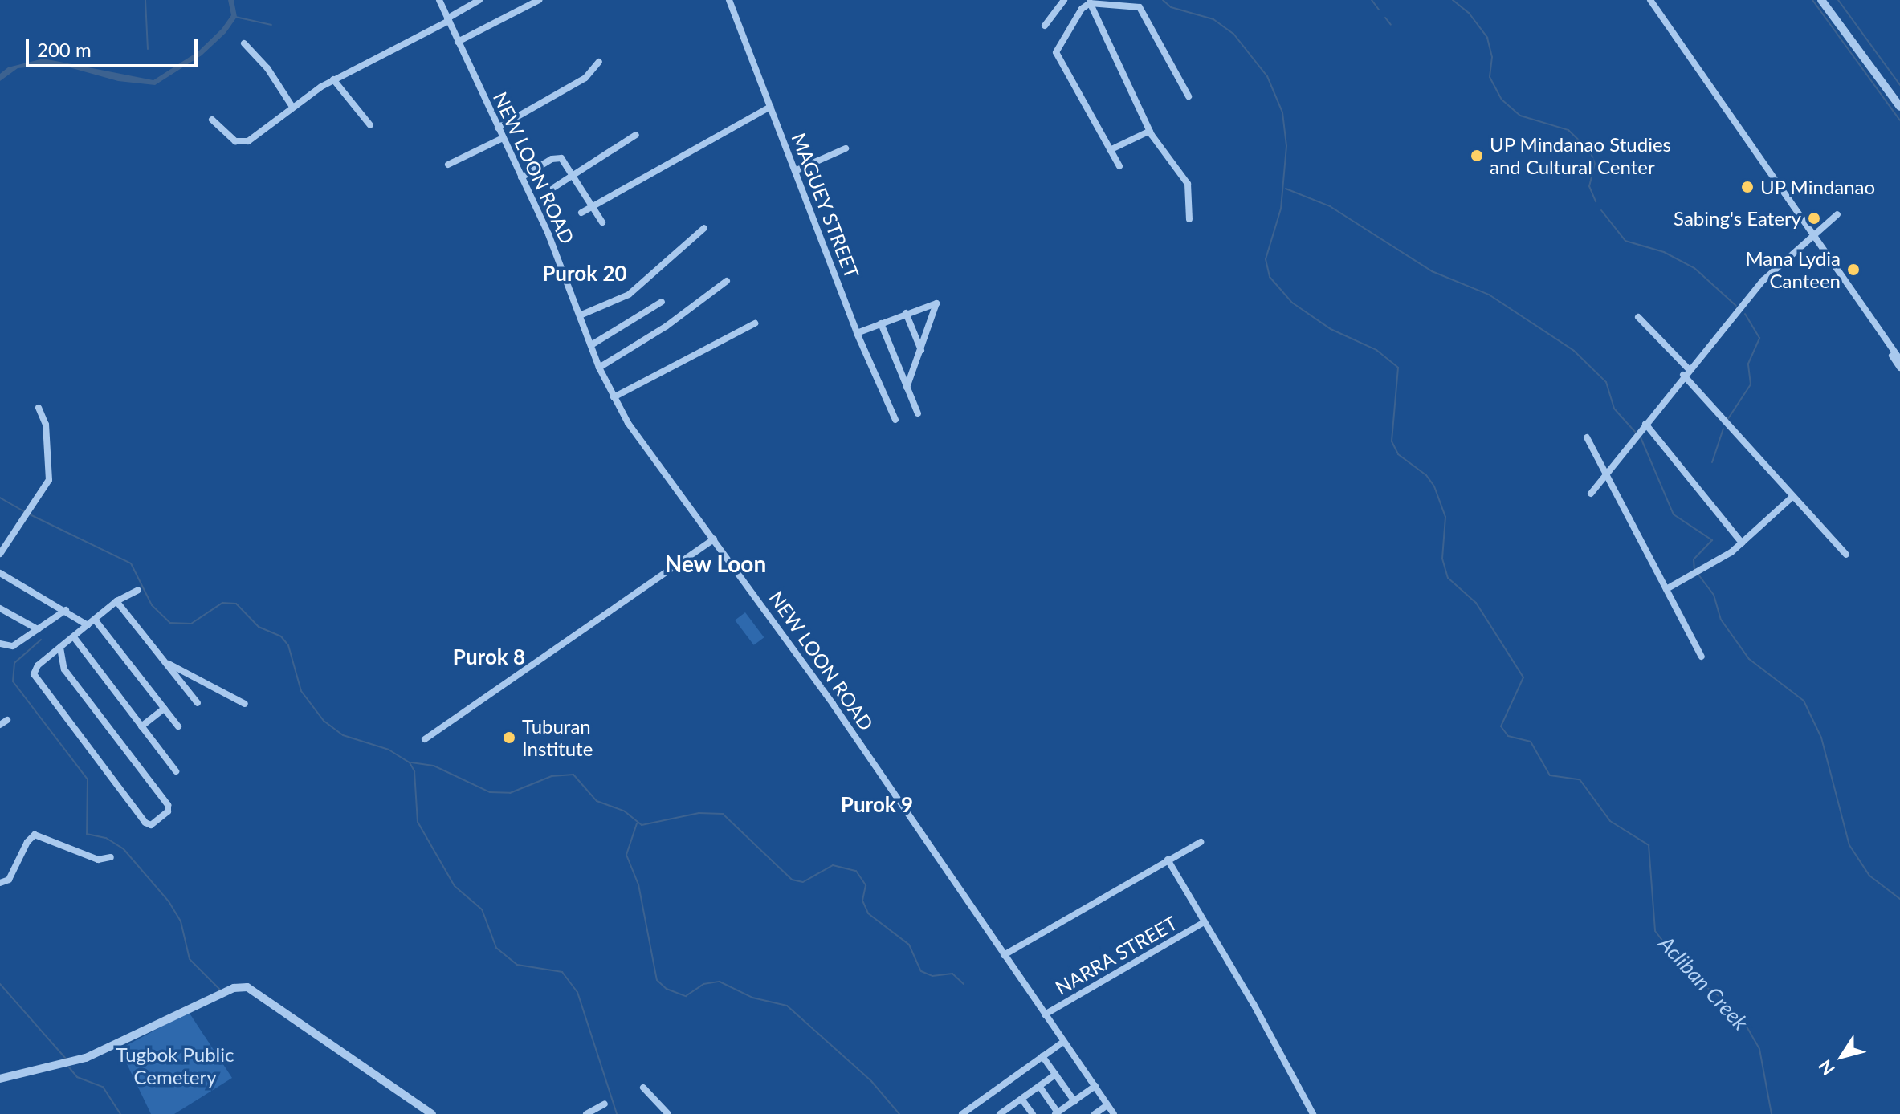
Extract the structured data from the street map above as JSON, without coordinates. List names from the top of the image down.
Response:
{
  "streets": {
    "street": ["NEW LOON ROAD", "MAGUEY STREET", "NARRA STREET"]
  },
  "crossings": [
    ["NEW LOON ROAD", "NARRA STREET"]
  ],
  "districts": [
    "Purok 20",
    "New Loon",
    "Purok 8",
    "Purok 9"
  ],
  "water": ["Acliban Creek"],
  "parks": ["Tugbok Public Cemetery"],
  "places": [
    "UP Mindanao Studies and Cultural Center",
    "UP Mindanao",
    "Sabing's Eatery",
    "Mana Lydia Canteen",
    "Tuburan Institute"
  ],
  "scale_bar": "200 m",
  "north": "bottom left"
}
